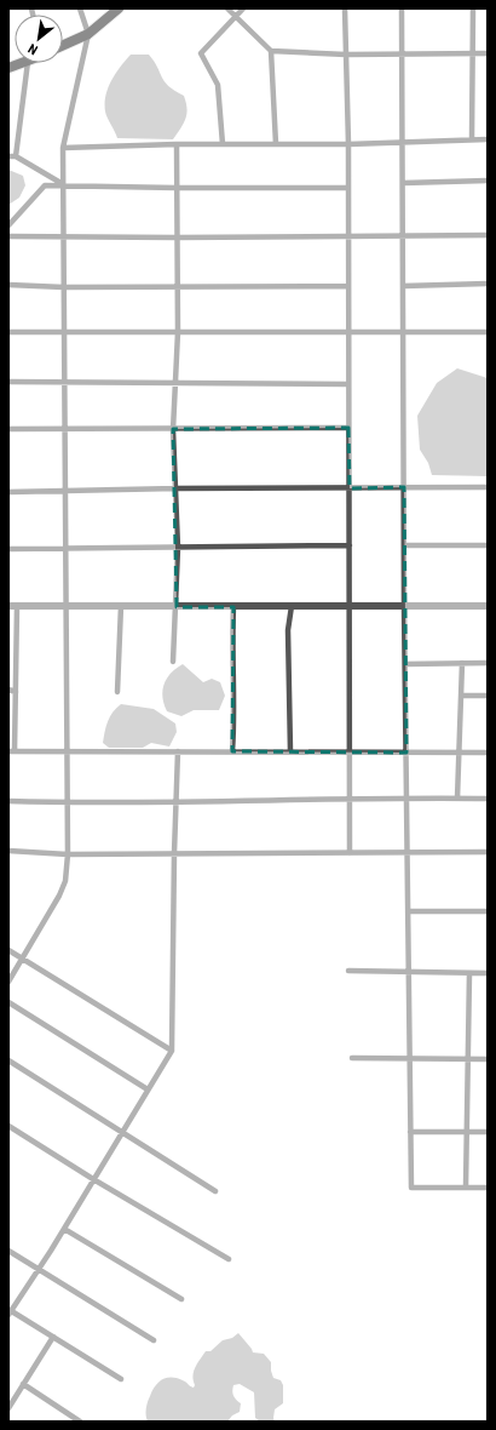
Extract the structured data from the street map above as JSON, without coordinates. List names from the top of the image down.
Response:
{
  "north": "bottom left"
}
